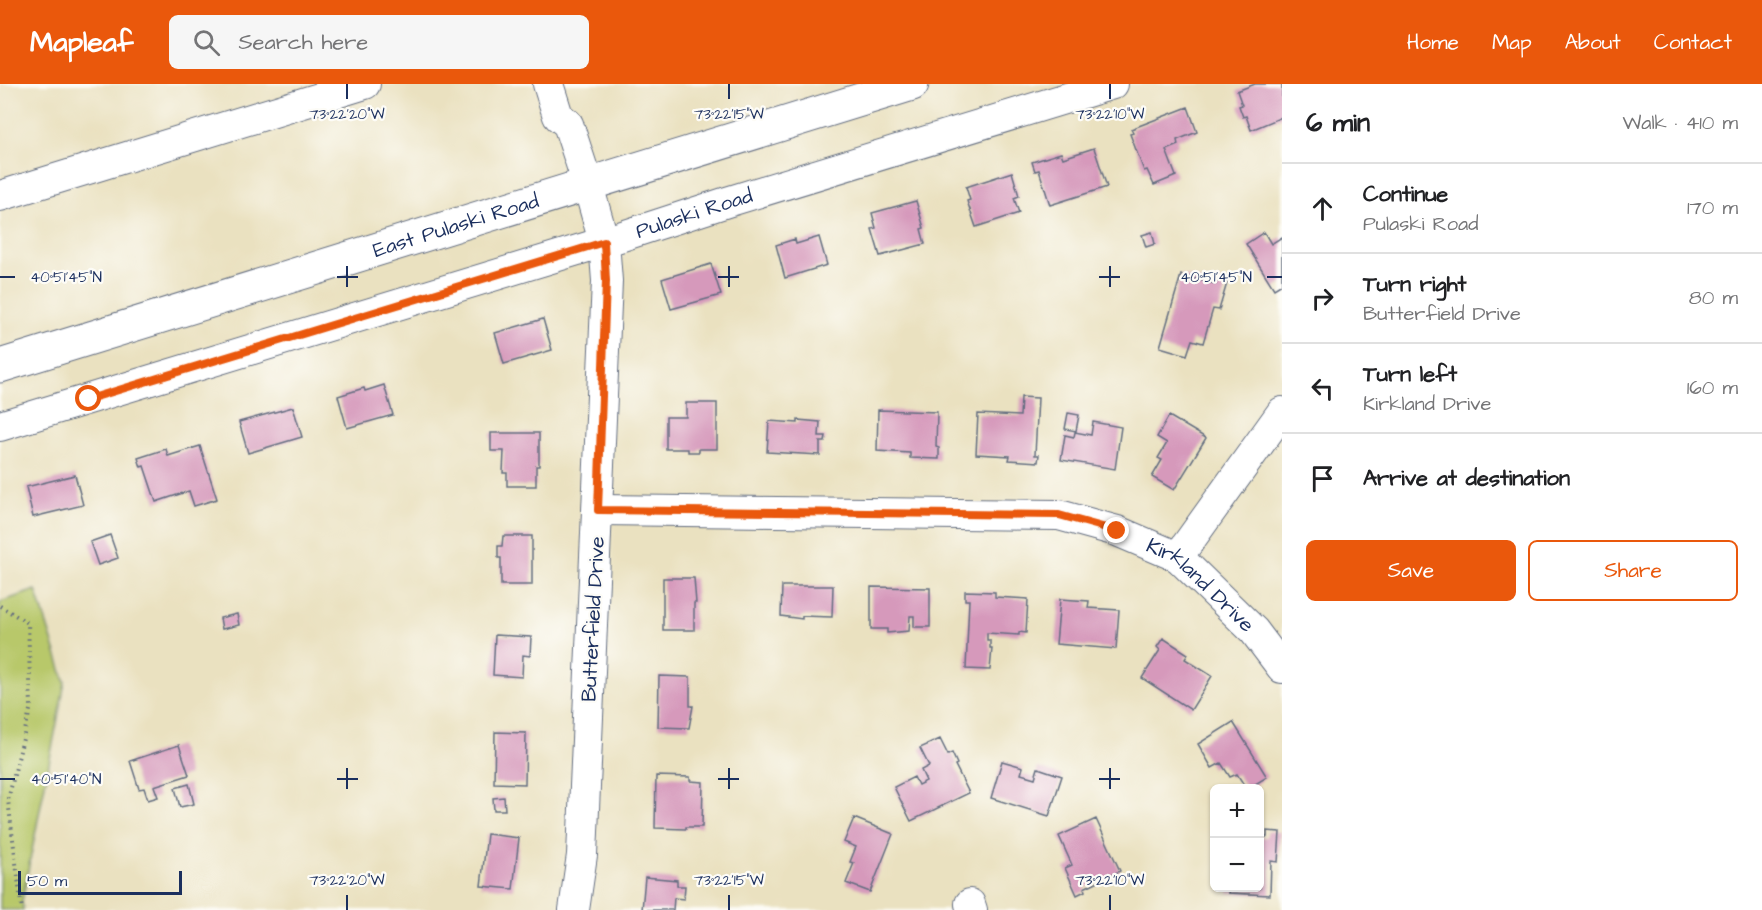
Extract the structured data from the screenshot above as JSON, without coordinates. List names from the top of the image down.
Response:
{
  "streets": {
    "main road": ["East Pulaski Road"],
    "street": ["Pulaski Road", "Kirkland Drive", "Butterfield Drive"]
  },
  "crossings": [
    ["Pulaski Road", "Butterfield Drive"],
    ["East Pulaski Road", "Butterfield Drive"],
    ["Kirkland Drive", "Butterfield Drive"]
  ],
  "scale_bar": "50 m",
  "page": {
    "header": "Mapleaf",
    "search": "Search here",
    "nav": [
      "Home",
      "Map",
      "About",
      "Contact"
    ],
    "heading": ["6 min", "Walk · 410 m"],
    "list": [
      ["Continue", "Pulaski Road", "170 m"],
      ["Turn right", "Butterfield Drive", "80 m"],
      ["Turn left", "Kirkland Drive", "160 m"],
      "Arrive at destination"
    ],
    "buttons": ["Save", "Share"],
    "map_buttons": ["+", "−"],
    "scale": "50 m"
  },
  "coordinates": [
    "73°22'20\"W",
    "73°22'15\"W",
    "73°22'10\"W",
    "40°51'45\"N",
    "40°51'40\"N"
  ]
}
